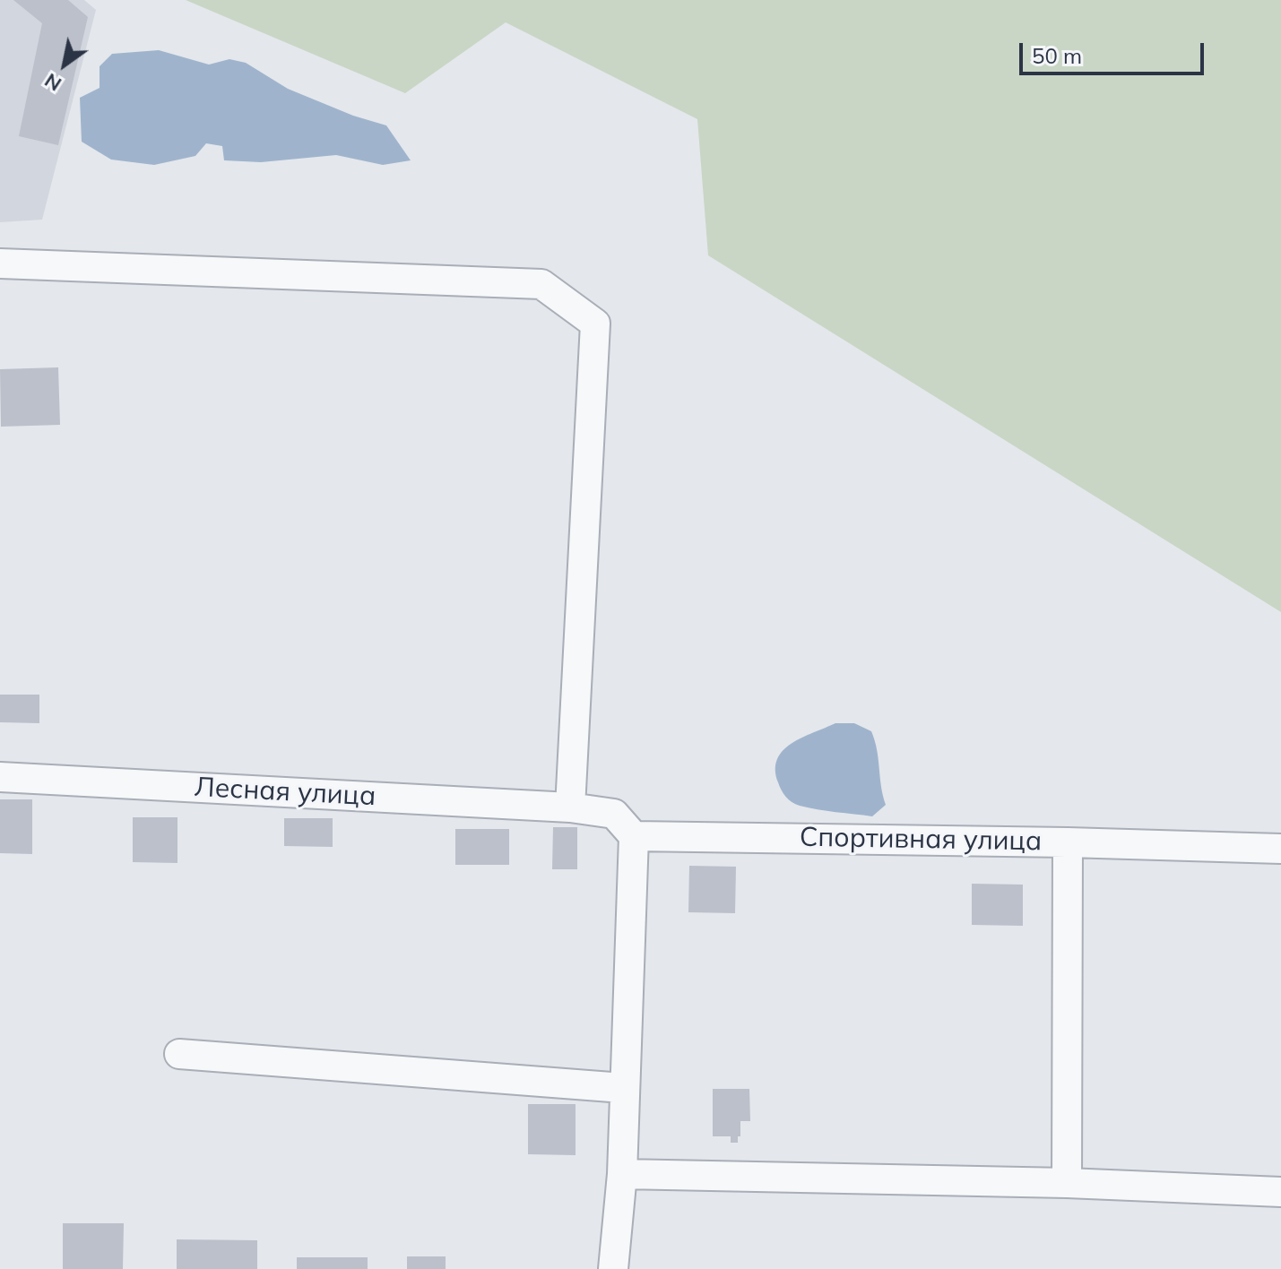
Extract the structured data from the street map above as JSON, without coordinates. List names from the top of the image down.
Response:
{
  "streets": {
    "street": ["Лесная улица", "Спортивная улица"]
  },
  "scale_bar": "50 m",
  "north": "bottom left"
}
